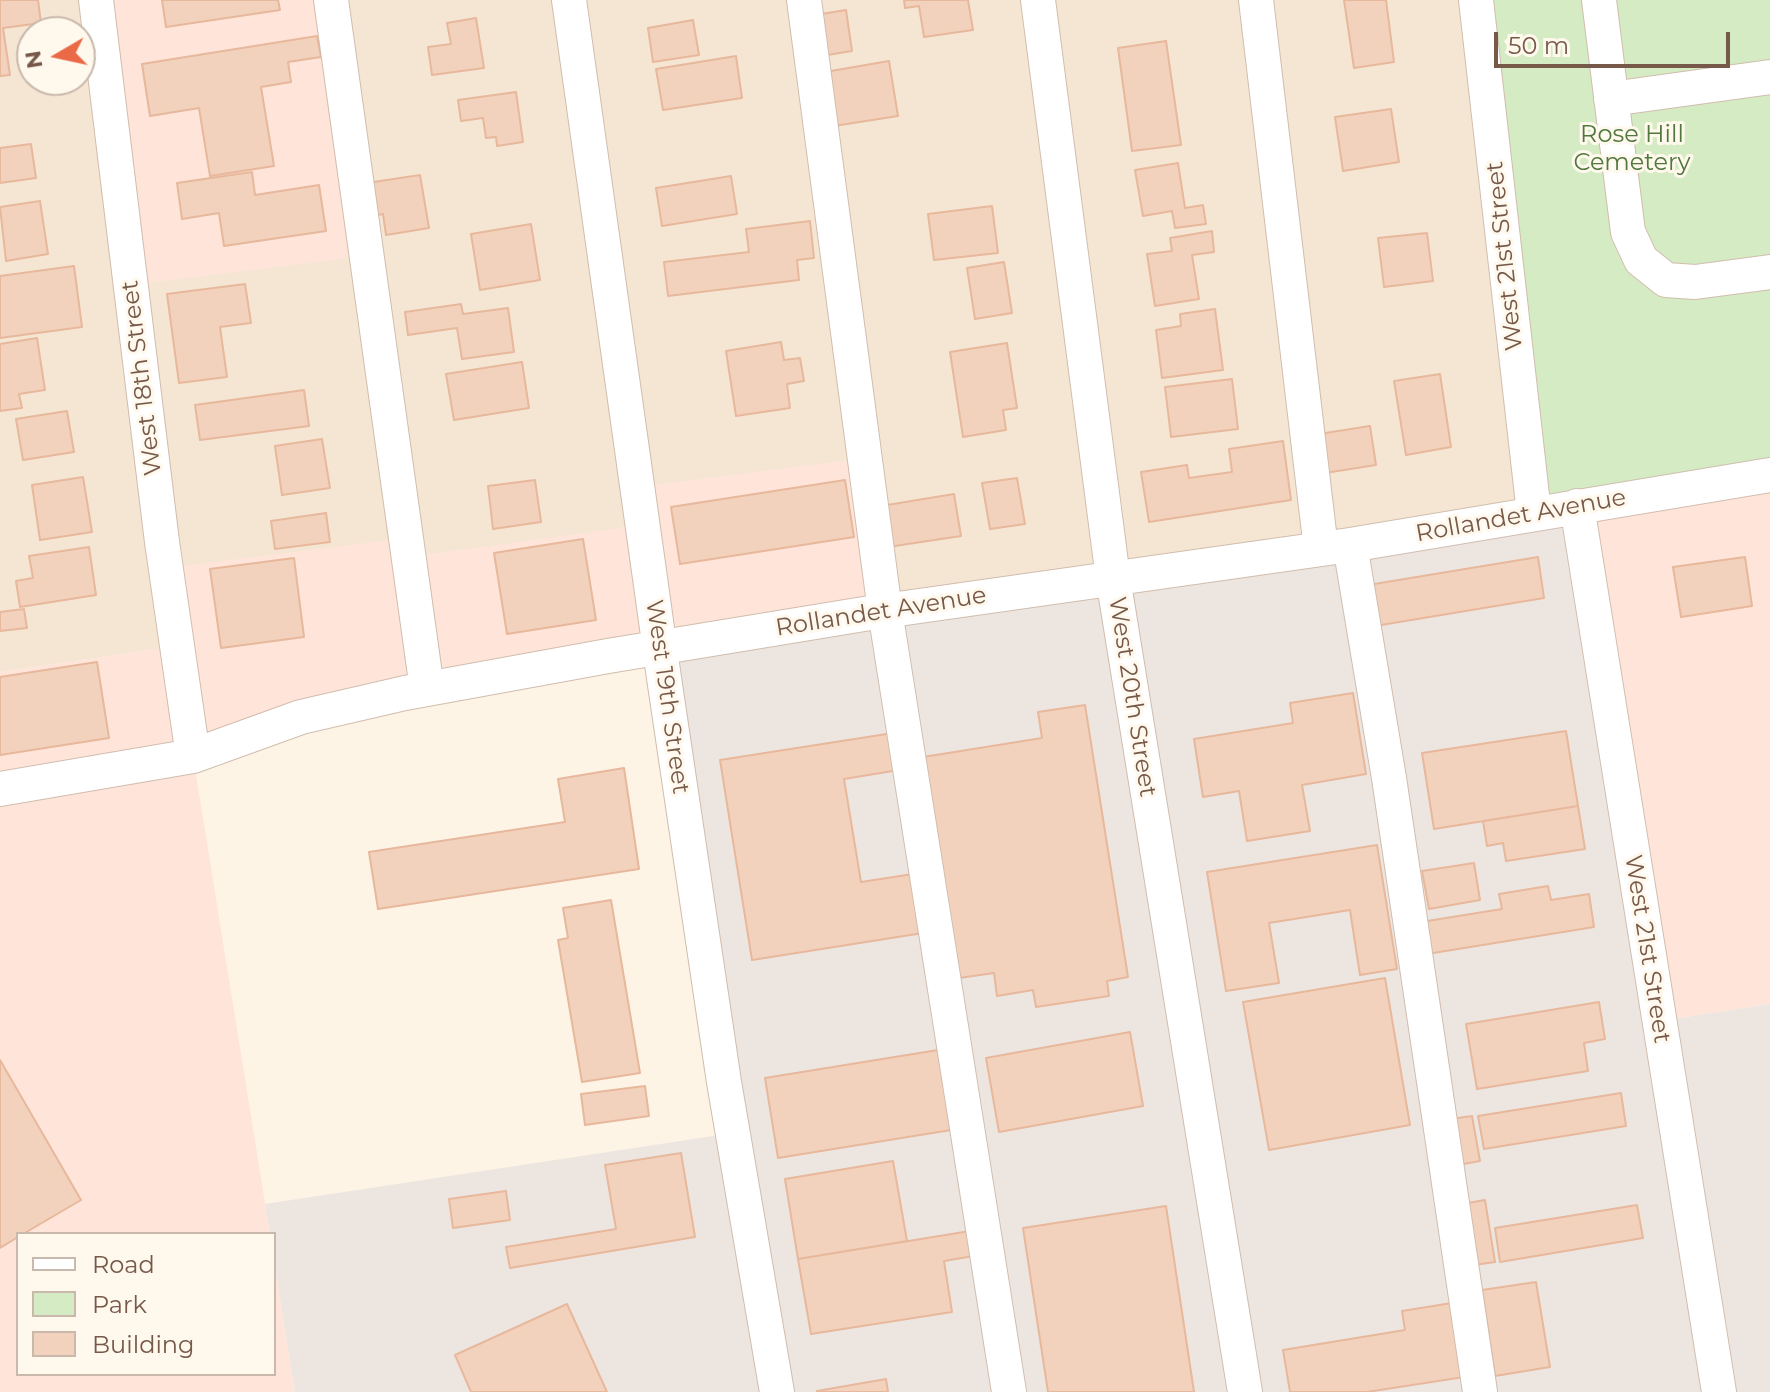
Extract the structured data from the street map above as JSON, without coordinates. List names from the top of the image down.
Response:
{
  "streets": {
    "street": [
      "West 21st Street",
      "West 18th Street",
      "Rollandet Avenue",
      "West 19th Street",
      "West 20th Street"
    ]
  },
  "crossings": [
    ["West 21st Street", "Rollandet Avenue"],
    ["West 18th Street", "Rollandet Avenue"],
    ["Rollandet Avenue", "West 19th Street"],
    ["Rollandet Avenue", "West 20th Street"]
  ],
  "parks": ["Rose Hill Cemetery"],
  "legend": ["Road", "Park", "Building"],
  "scale_bar": "50 m",
  "north": "left"
}
